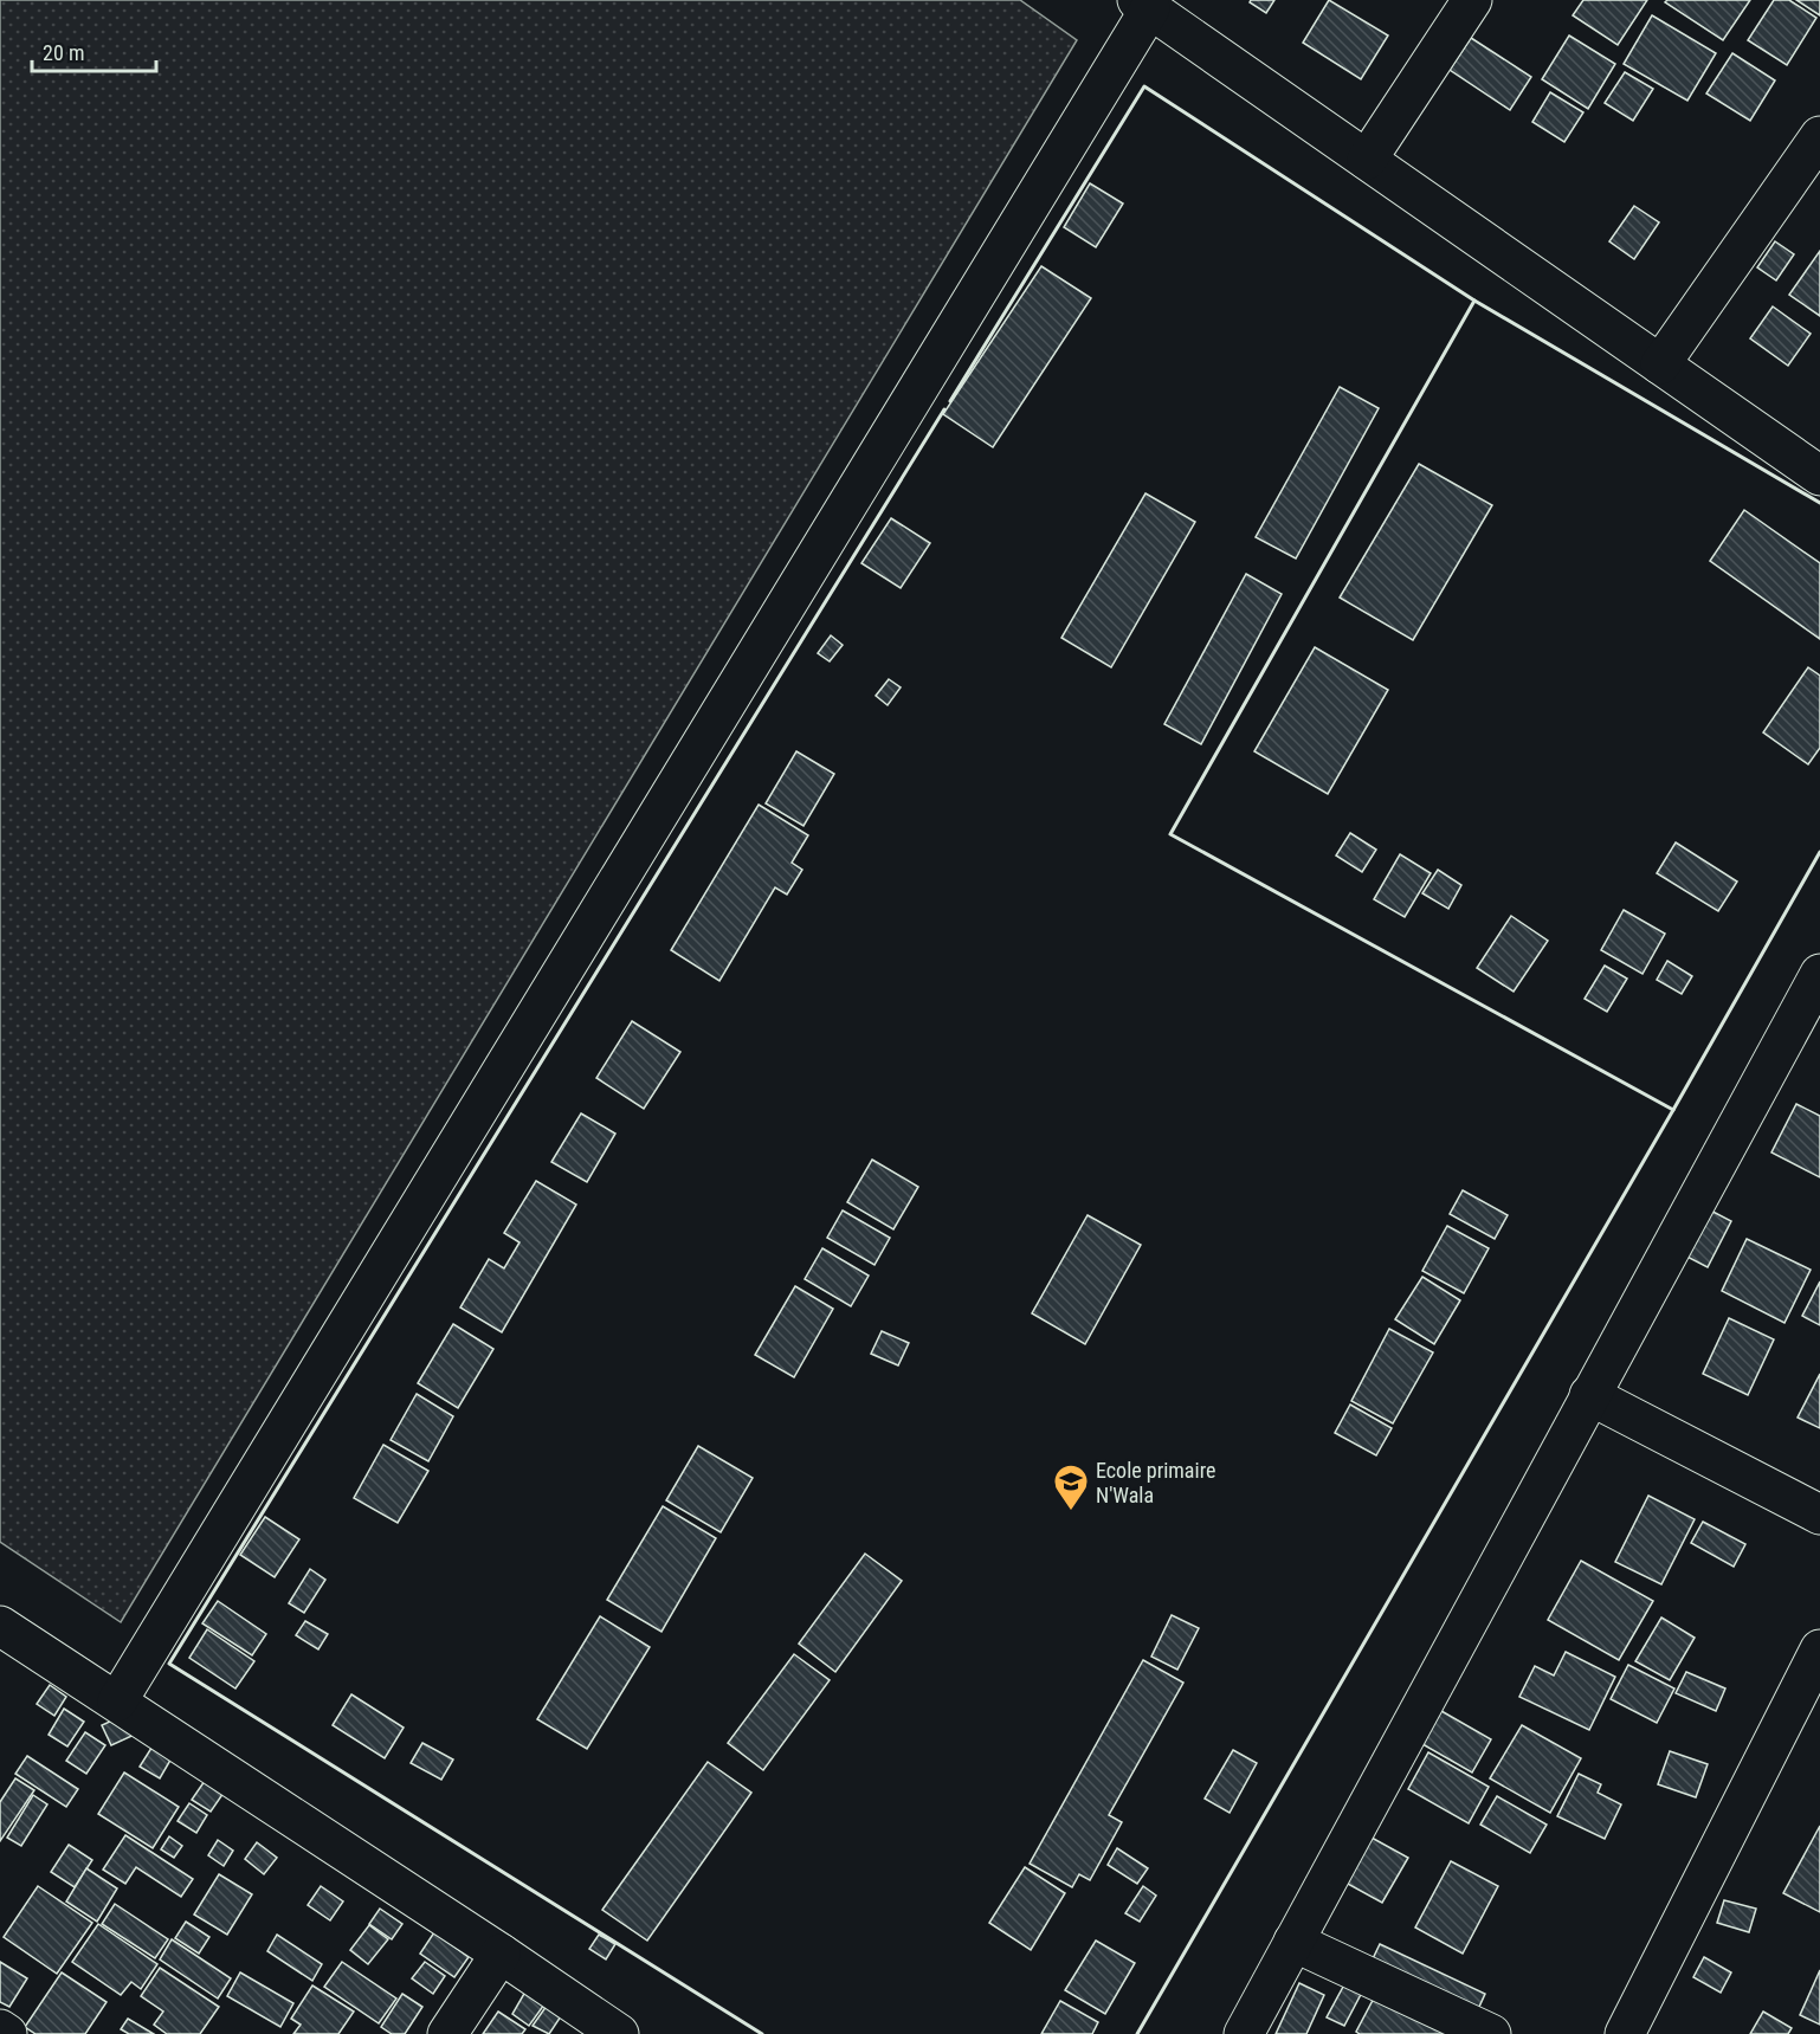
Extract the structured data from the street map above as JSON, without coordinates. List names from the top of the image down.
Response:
{
  "places": {
    "school or university": ["Ecole primaire N'Wala"]
  },
  "scale_bar": "20 m"
}
